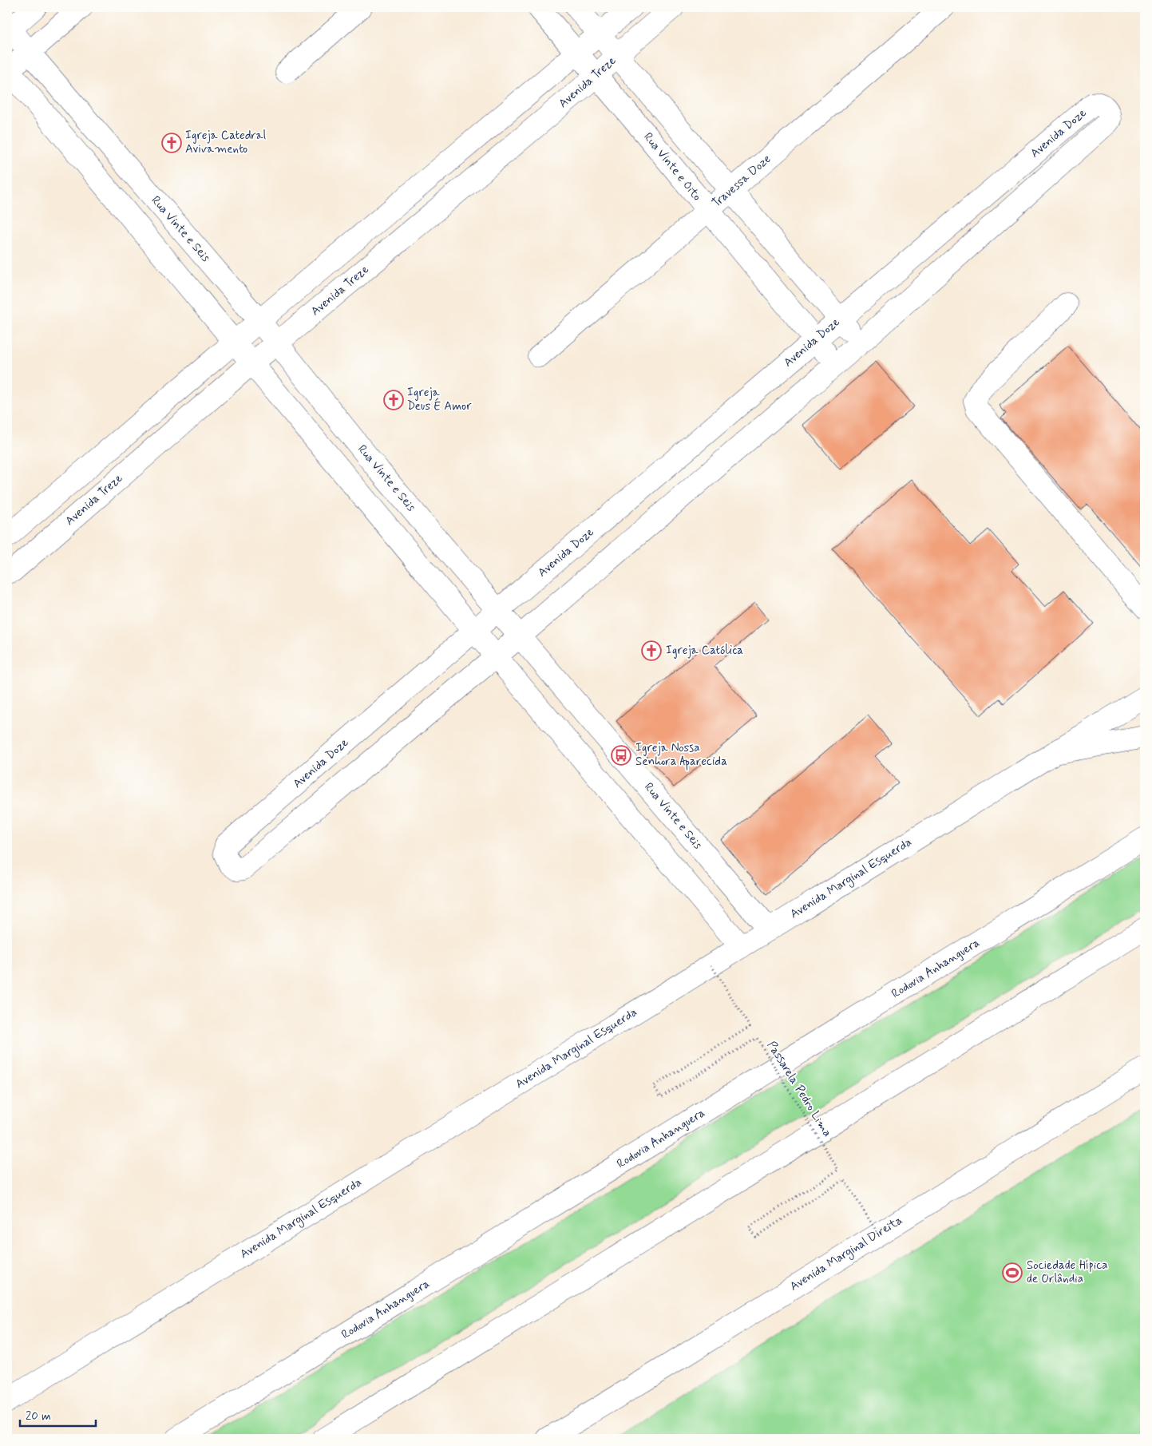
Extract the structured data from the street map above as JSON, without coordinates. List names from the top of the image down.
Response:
{
  "streets": {
    "main road": [
      "Avenida Treze",
      "Avenida Doze",
      "Rua Vinte e Oito",
      "Travessa Doze",
      "Rua Vinte e Seis",
      "Avenida Marginal Esquerda",
      "Rodovia Anhanguera",
      "Avenida Marginal Direita"
    ],
    "path": ["Passarela Pedro Lima"]
  },
  "crossings": [
    ["Avenida Treze", "Rua Vinte e Oito"],
    ["Avenida Treze", "Rua Vinte e Seis"],
    ["Avenida Doze", "Rua Vinte e Oito"],
    ["Avenida Doze", "Rua Vinte e Seis"],
    ["Rua Vinte e Oito", "Travessa Doze"],
    ["Rua Vinte e Seis", "Avenida Marginal Esquerda"],
    ["Avenida Marginal Esquerda", "Passarela Pedro Lima"],
    ["Passarela Pedro Lima", "Avenida Marginal Direita"]
  ],
  "places": {
    "church": ["Igreja Catedral Avivamento", "Igreja Deus É Amor", "Igreja Católica"],
    "bus stop": ["Igreja Nossa Senhora Aparecida"],
    "sports": ["Sociedade Hípica de Orlândia"]
  },
  "scale_bar": "20 m"
}
